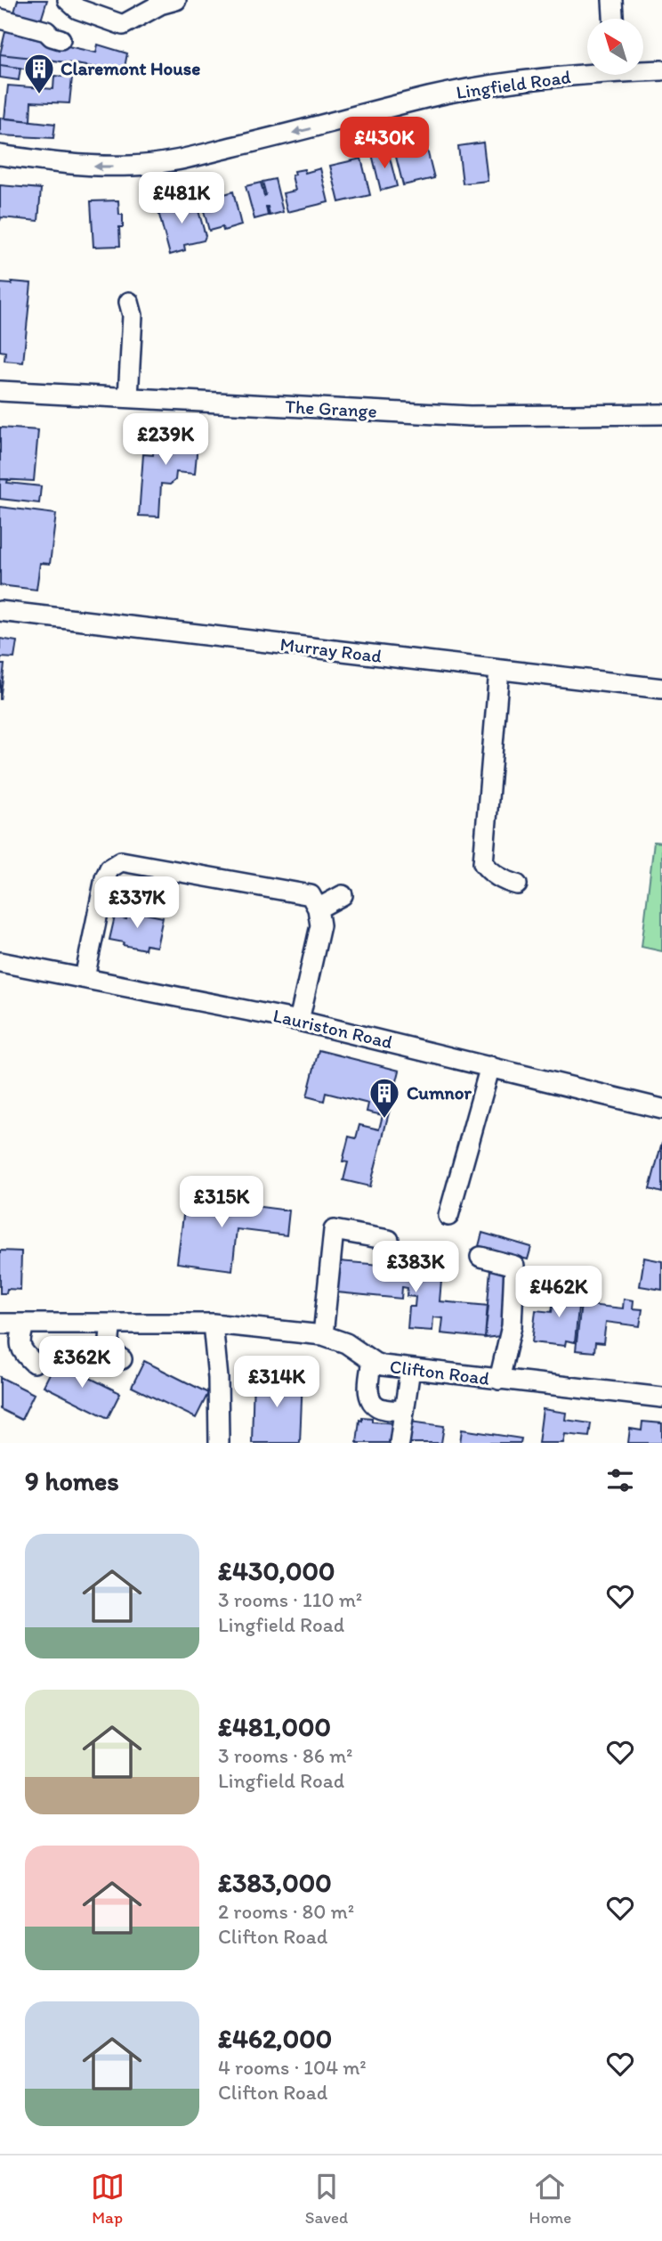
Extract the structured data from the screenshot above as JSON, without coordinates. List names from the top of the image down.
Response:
{
  "streets": {
    "street": [
      "Lingfield Road",
      "The Grange",
      "Murray Road",
      "Lauriston Road",
      "Clifton Road"
    ]
  },
  "one_way": ["Lingfield Road"],
  "places": {
    "building": ["Claremont House", "Cumnor"]
  },
  "north": "top left",
  "page": {
    "price": [
      "£430K",
      "£481K",
      "£239K",
      "£337K",
      "£315K",
      "£383K",
      "£462K",
      "£362K",
      "£314K"
    ],
    "heading": "9 homes",
    "list": [
      {
        "name": "£430,000",
        "note": "3 rooms · 110 m² · Lingfield Road"
      },
      {
        "name": "£481,000",
        "note": "3 rooms · 86 m² · Lingfield Road"
      },
      {
        "name": "£383,000",
        "note": "2 rooms · 80 m² · Clifton Road"
      },
      {
        "name": "£462,000",
        "note": "4 rooms · 104 m² · Clifton Road"
      }
    ],
    "tabs": ["Map", "Saved", "Home"]
  }
}
